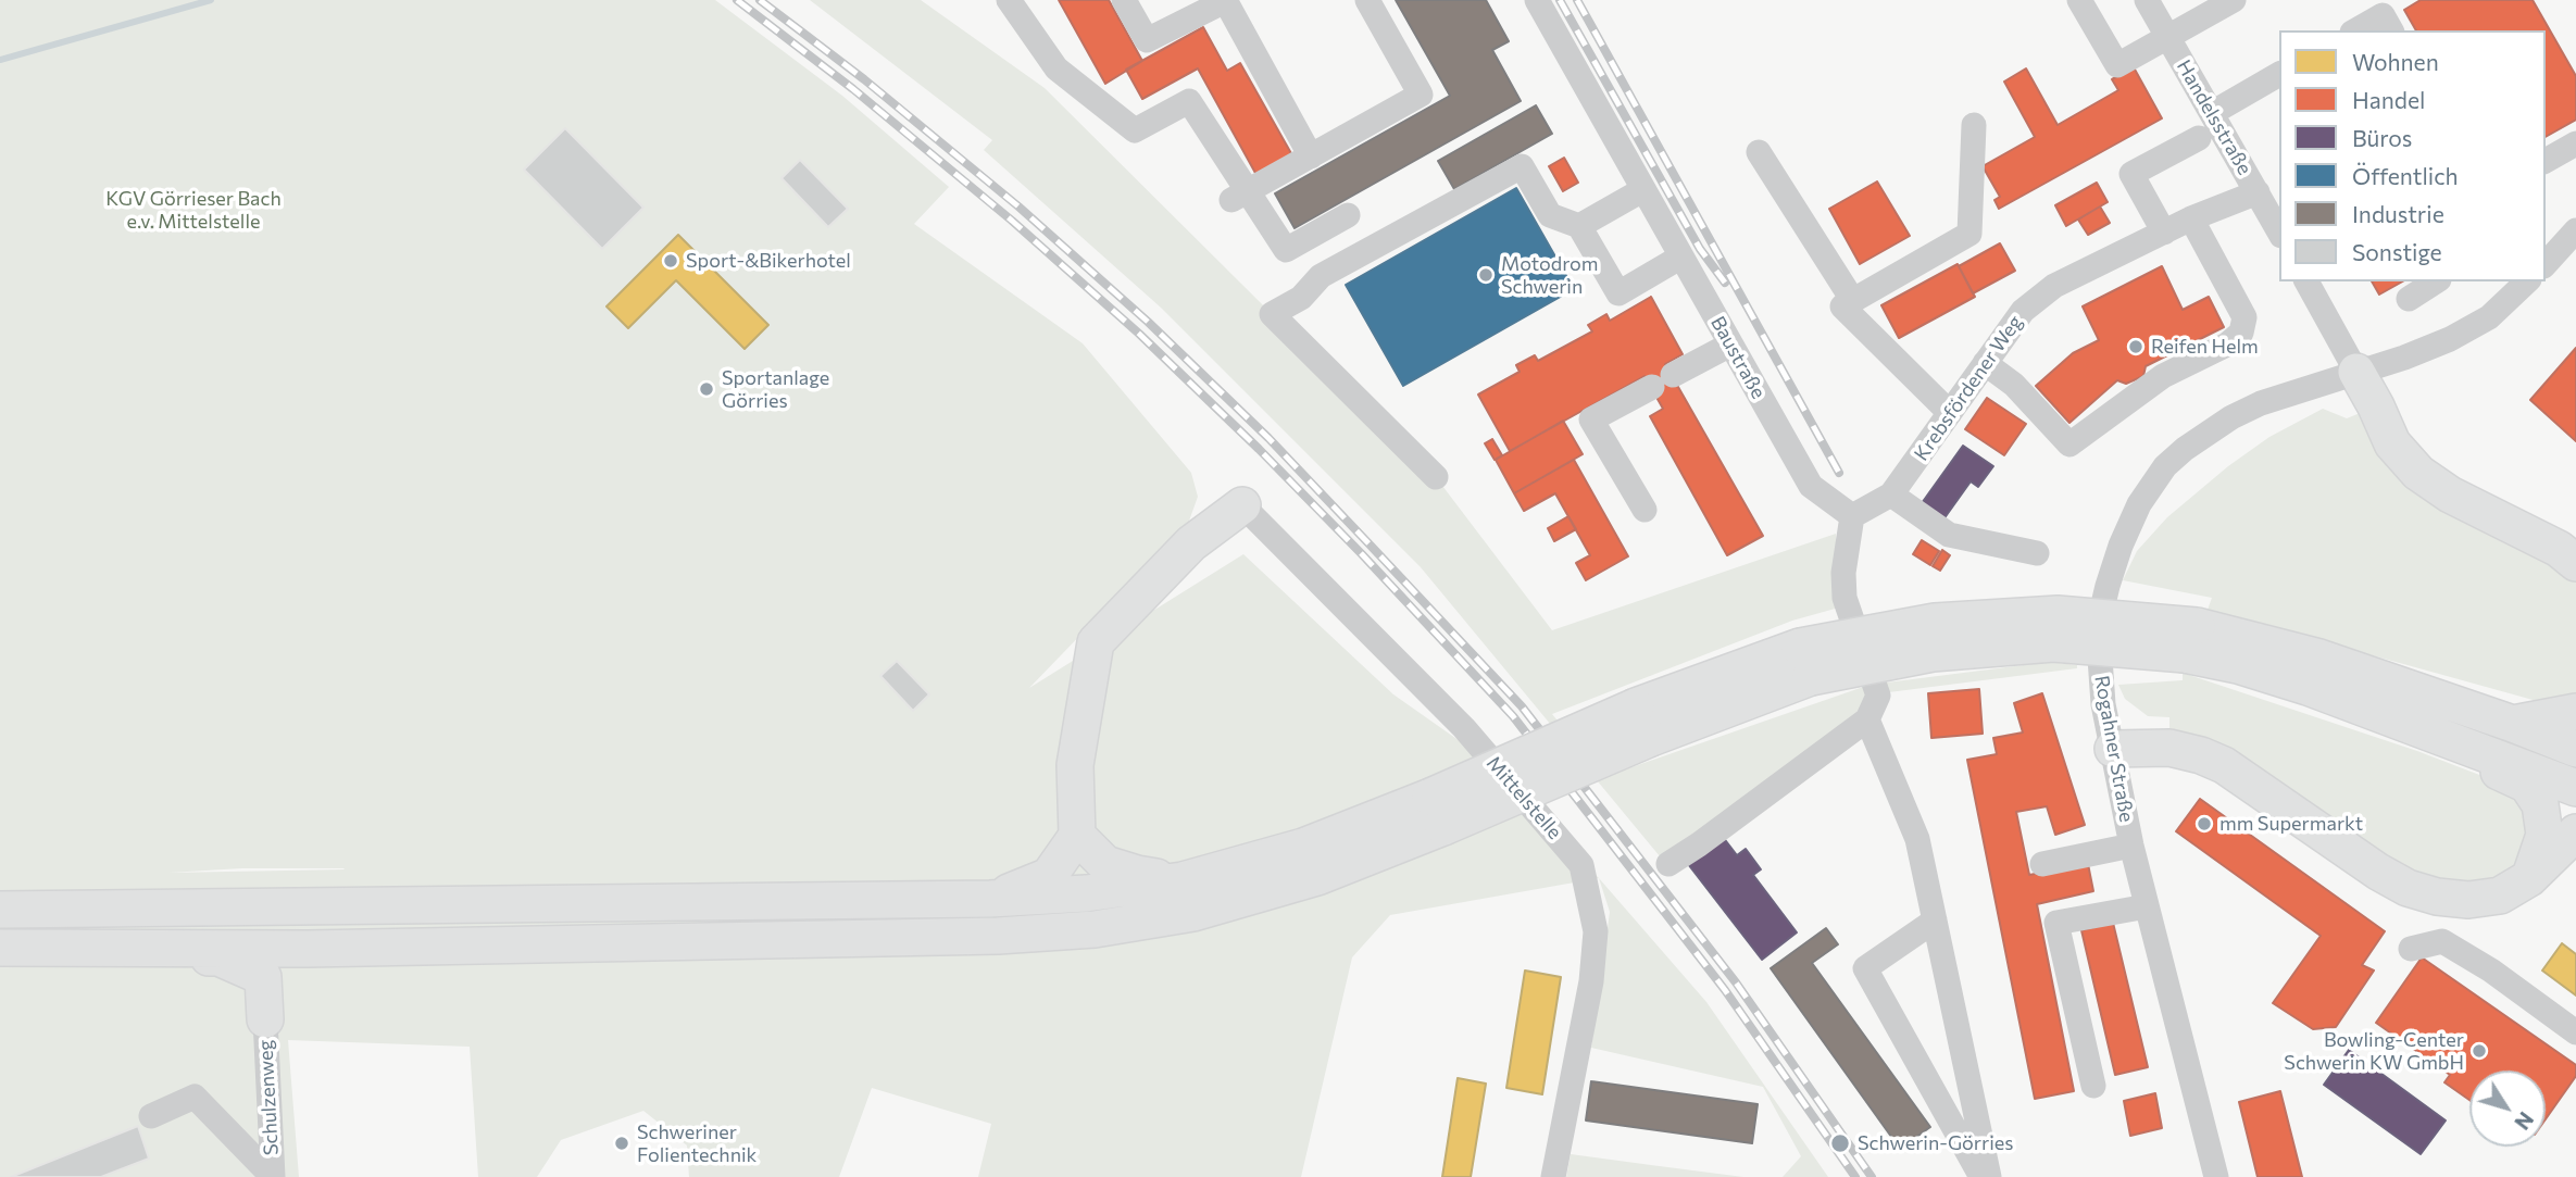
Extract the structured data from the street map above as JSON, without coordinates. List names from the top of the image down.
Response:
{
  "streets": {
    "street": [
      "Handelsstraße",
      "Baustraße",
      "Krebsfördener Weg",
      "Rogahner Straße",
      "Mittelstelle",
      "Schulzenweg"
    ]
  },
  "crossings": [
    ["Handelsstraße", "Krebsfördener Weg"],
    ["Baustraße", "Krebsfördener Weg"]
  ],
  "parks": ["KGV Görrieser Bach e.v. Mittelstelle"],
  "places": [
    "Sport-&Bikerhotel",
    "Motodrom Schwerin",
    "Reifen Helm",
    "Sportanlage Görries",
    "mm Supermarkt",
    "Bowling-Center Schwerin KW GmbH",
    "Schweriner Folientechnik",
    "Schwerin-Görries"
  ],
  "legend": [
    "Wohnen",
    "Handel",
    "Büros",
    "Öffentlich",
    "Industrie",
    "Sonstige"
  ],
  "north": "bottom right"
}
